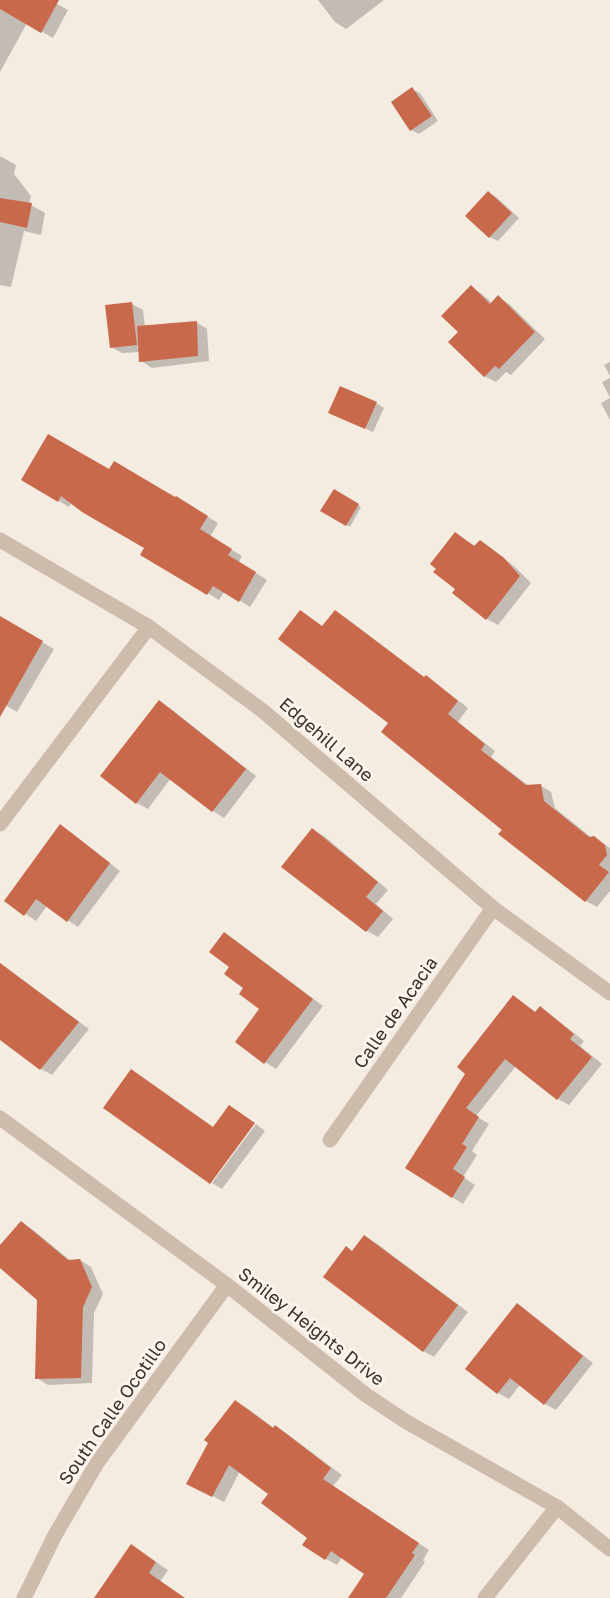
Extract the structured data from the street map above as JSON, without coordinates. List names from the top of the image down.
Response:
{
  "streets": {
    "street": [
      "Edgehill Lane",
      "Calle de Acacia",
      "Smiley Heights Drive",
      "South Calle Ocotillo"
    ]
  },
  "crossings": [
    ["Edgehill Lane", "Calle de Acacia"],
    ["Smiley Heights Drive", "South Calle Ocotillo"]
  ]
}
